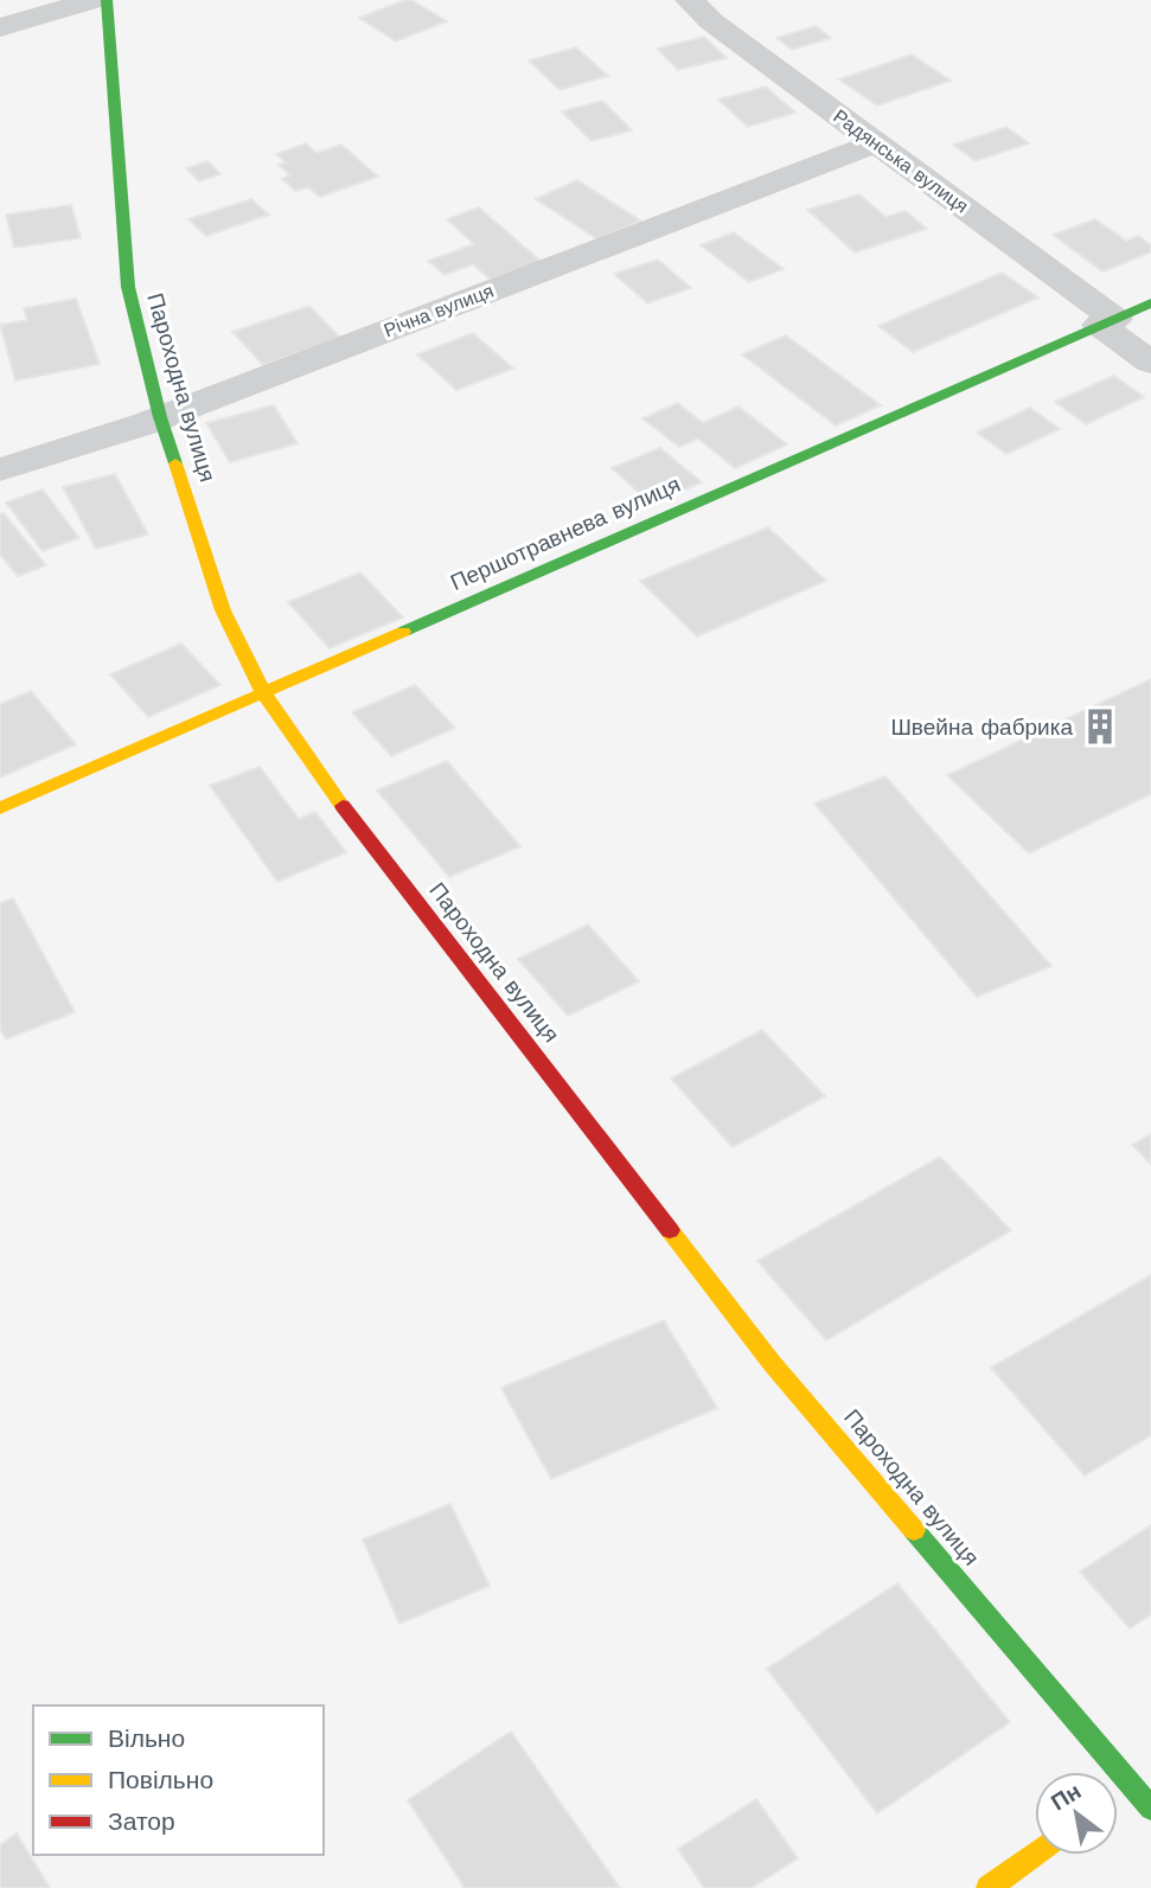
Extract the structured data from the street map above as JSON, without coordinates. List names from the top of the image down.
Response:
{
  "streets": {
    "street": [
      "Радянська вулиця",
      "Річна вулиця",
      "Пароходна вулиця",
      "Першотравнева вулиця"
    ]
  },
  "crossings": [
    ["Радянська вулиця", "Річна вулиця"],
    ["Радянська вулиця", "Першотравнева вулиця"],
    ["Річна вулиця", "Пароходна вулиця"],
    ["Пароходна вулиця", "Першотравнева вулиця"]
  ],
  "places": {
    "building": ["Швейна фабрика"]
  },
  "legend": ["Вільно", "Повільно", "Затор"],
  "north": "top left"
}
